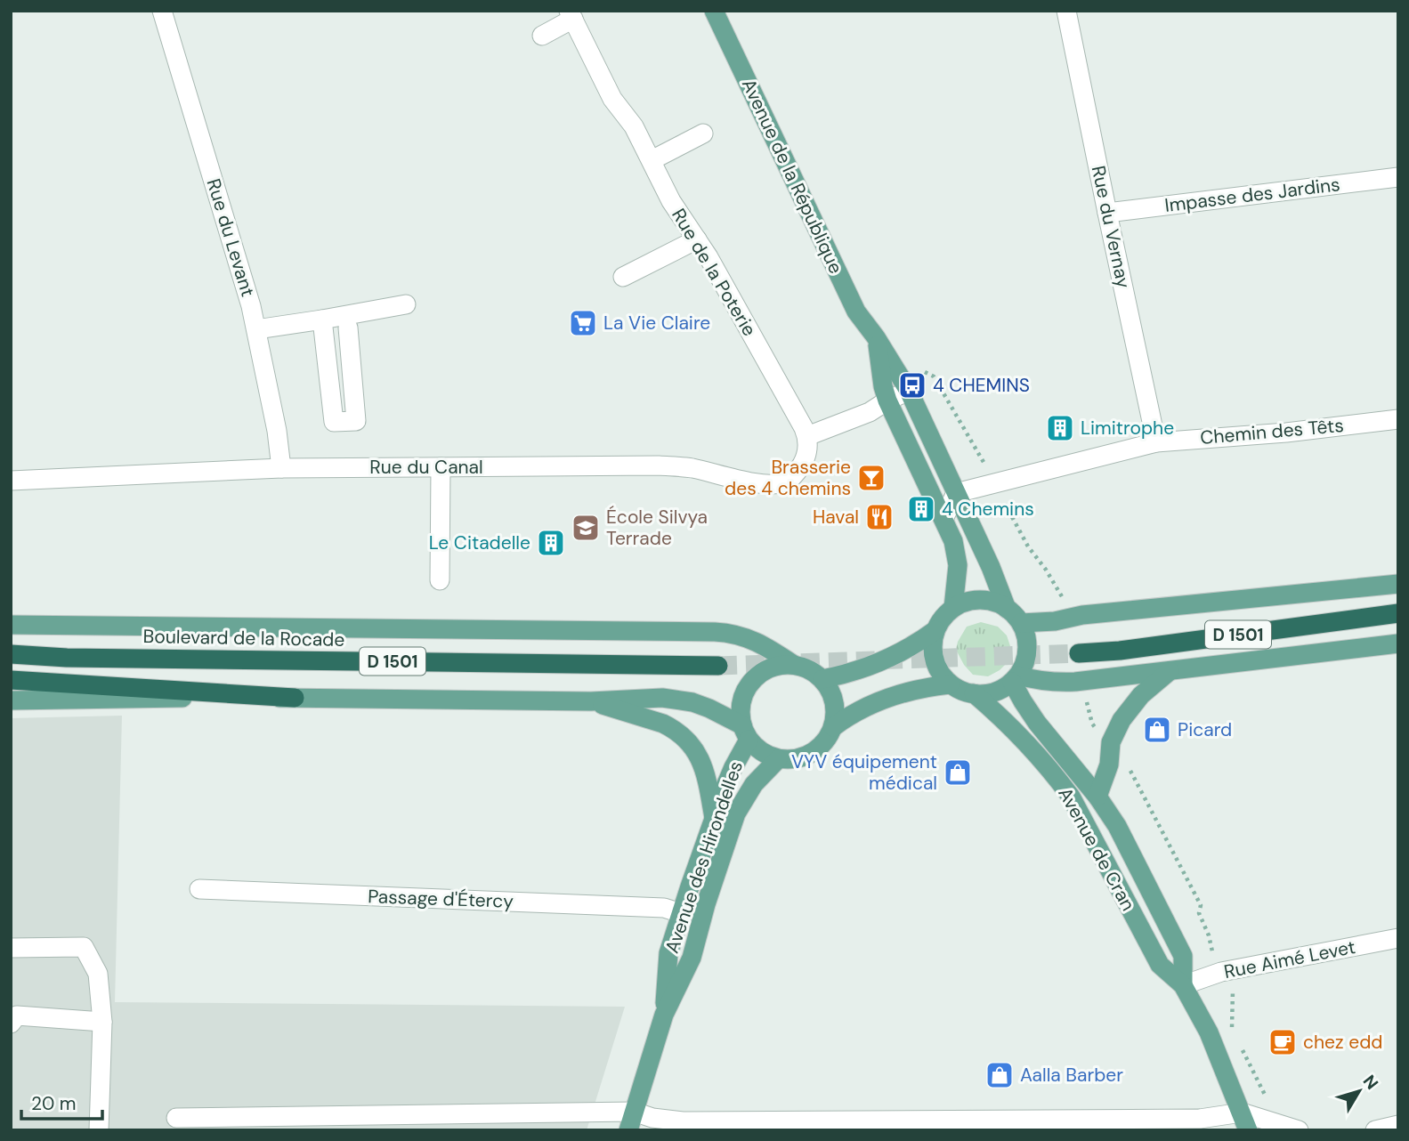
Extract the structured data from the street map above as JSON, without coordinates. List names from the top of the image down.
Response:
{
  "streets": {
    "highway": ["D 1501", "Boulevard de la Rocade"],
    "main road": ["Avenue de la République", "Avenue de Cran", "Avenue des Hirondelles"],
    "street": [
      "Impasse des Jardins",
      "Rue du Vernay",
      "Rue du Levant",
      "Rue de la Poterie",
      "Chemin des Têts",
      "Rue du Canal",
      "Passage d'Étercy",
      "Rue Aimé Levet"
    ]
  },
  "crossings": [
    ["Avenue de la République", "Chemin des Têts"],
    ["Impasse des Jardins", "Rue du Vernay"],
    ["Rue du Vernay", "Chemin des Têts"],
    ["Rue du Levant", "Rue du Canal"],
    ["Rue de la Poterie", "Rue du Canal"],
    ["Avenue de Cran", "Rue Aimé Levet"],
    ["Avenue des Hirondelles", "Passage d'Étercy"]
  ],
  "places": {
    "supermarket": ["La Vie Claire"],
    "bus stop": ["4 CHEMINS"],
    "building": ["Limitrophe", "4 Chemins", "Le Citadelle"],
    "bar": ["Brasserie des 4 chemins"],
    "restaurant": ["Haval"],
    "school or university": ["École Silvya Terrade"],
    "shop": ["Picard", "VYV équipement médical", "Aalla Barber"],
    "cafe": ["chez edd"]
  },
  "scale_bar": "20 m",
  "north": "top right"
}
